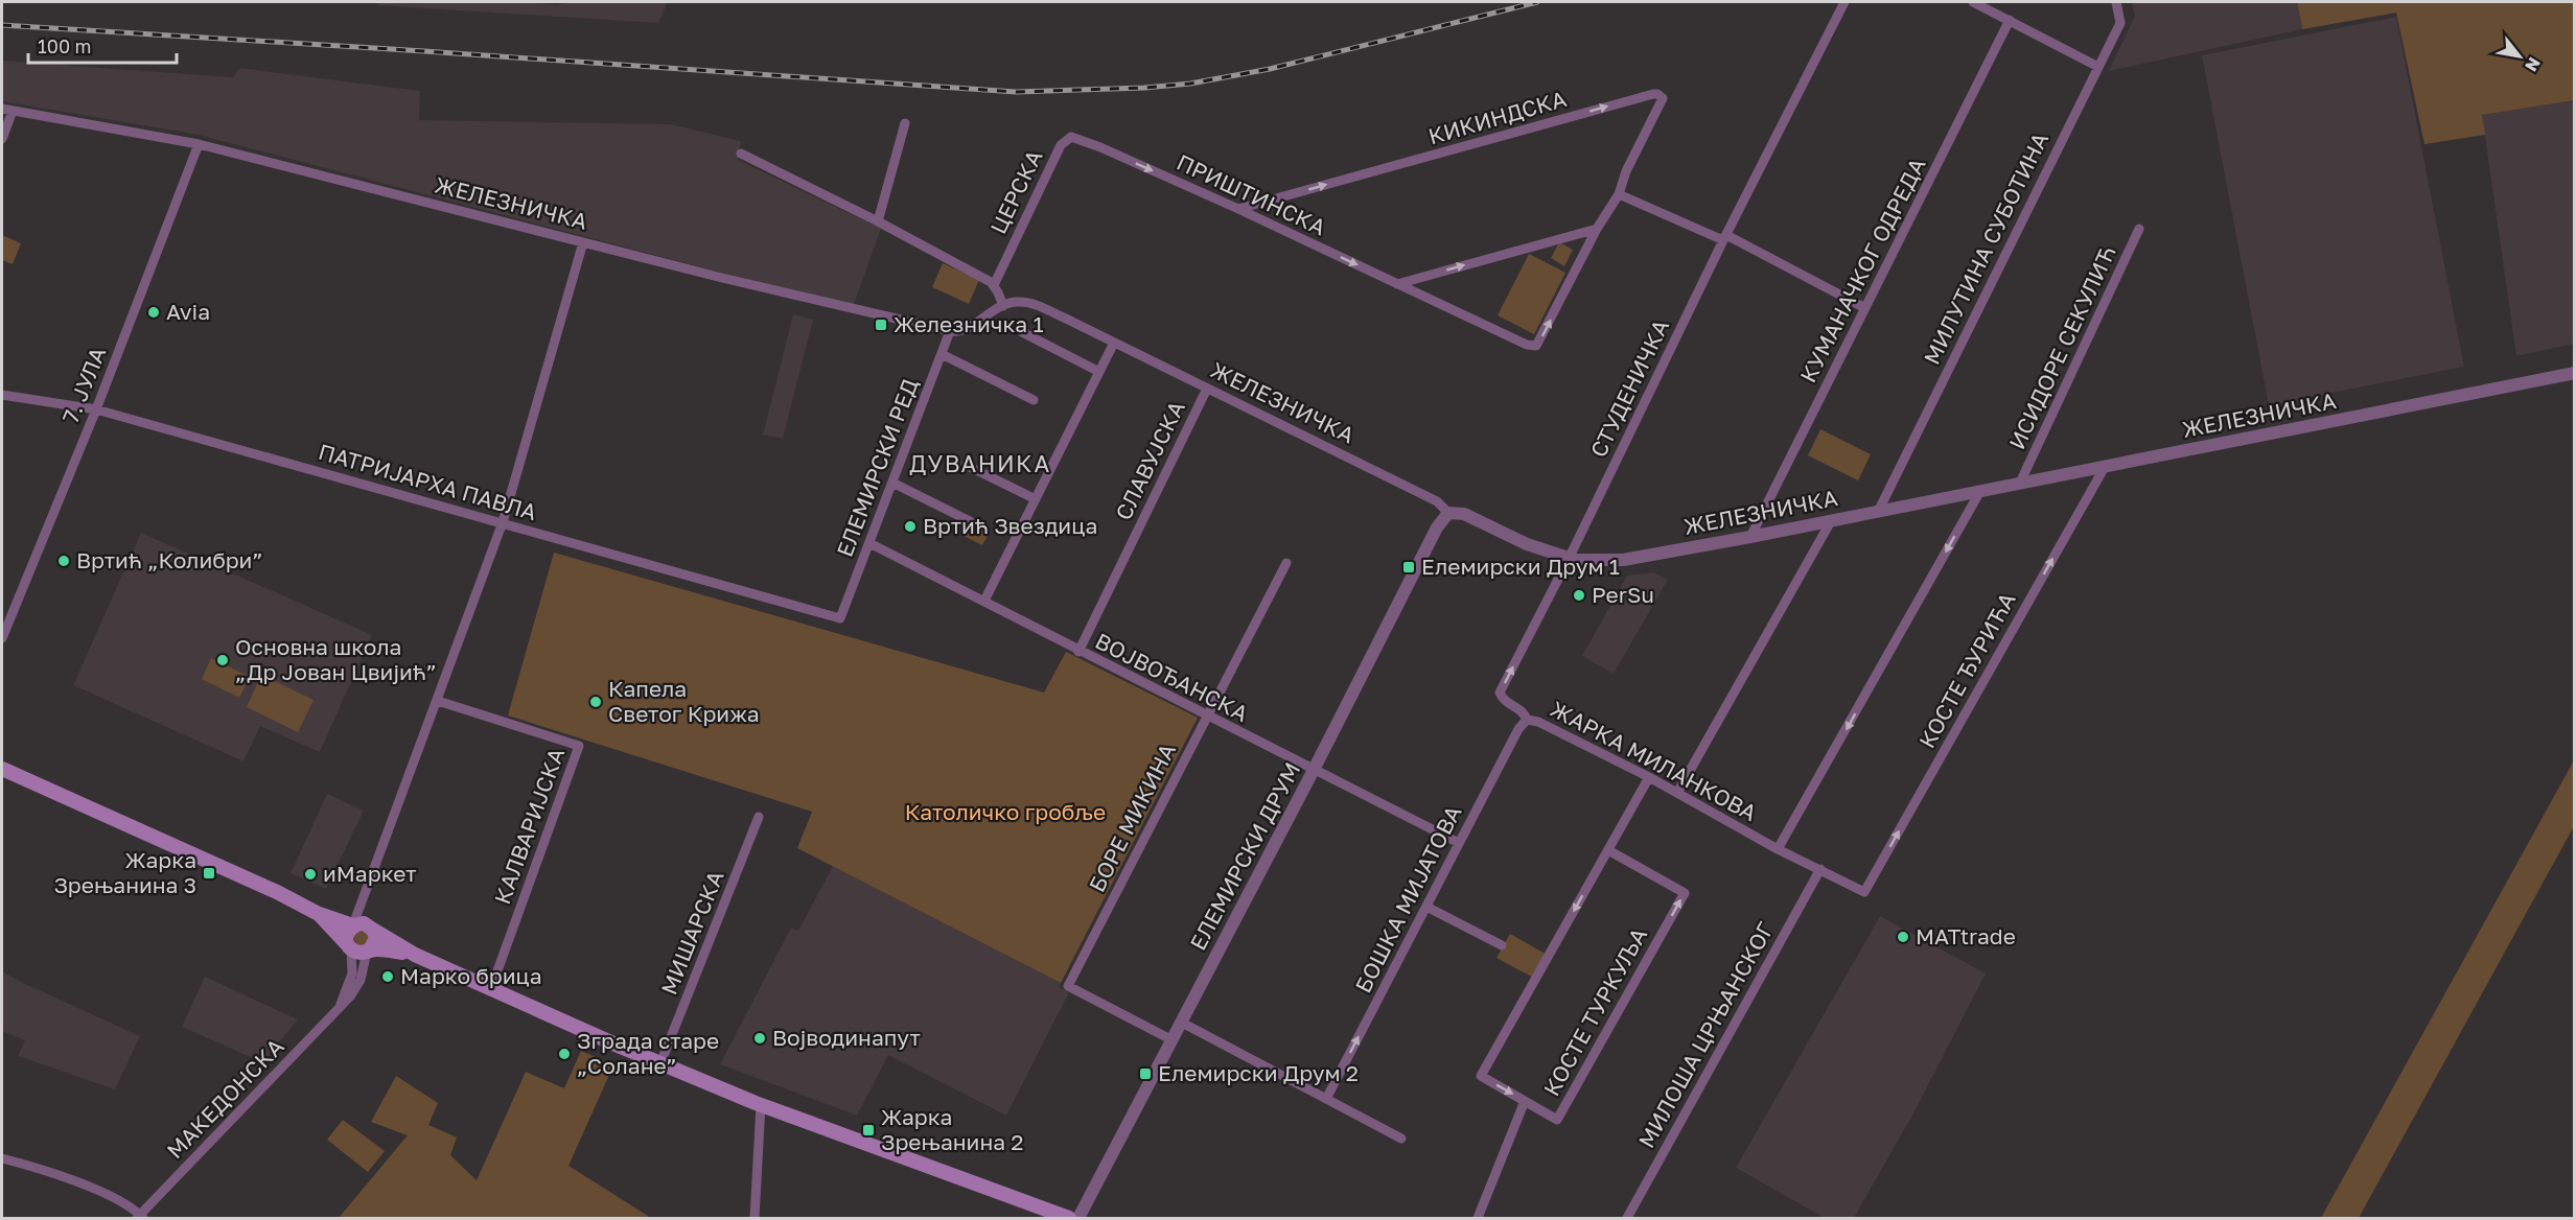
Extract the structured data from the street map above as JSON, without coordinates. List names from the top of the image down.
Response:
{
  "streets": {
    "street": [
      "КИКИНДСКА",
      "ЦЕРСКА",
      "ПРИШТИНСКА",
      "ЖЕЛЕЗНИЧКА",
      "МИЛУТИНА СУБОТИНА",
      "КУМАНАЧКОГ ОДРЕДА",
      "ИСИДОРЕ СЕКУЛИЋ",
      "7. ЈУЛА",
      "СТУДЕНИЧКА",
      "СЛАВУЈСКА",
      "ЕЛЕМИРСКИ РЕД",
      "ПАТРИЈАРХА ПАВЛА",
      "КОСТЕ ЂУРИЋА",
      "ВОЈВОЂАНСКА",
      "ЖАРКА МИЛАНКОВА",
      "БОРЕ МИКИНА",
      "КАЛВАРИЈСКА",
      "ЕЛЕМИРСКИ ДРУМ",
      "БОШКА МИЈАТОВА",
      "МИШАРСКА",
      "КОСТЕ ТУРКУЉА",
      "МИЛОША ЦРЊАНСКОГ",
      "МАКЕДОНСКА"
    ]
  },
  "crossings": [
    ["КИКИНДСКА", "ПРИШТИНСКА"],
    ["ЦЕРСКА", "ПРИШТИНСКА"],
    ["ЖЕЛЕЗНИЧКА", "МИЛУТИНА СУБОТИНА"],
    ["ЖЕЛЕЗНИЧКА", "КУМАНАЧКОГ ОДРЕДА"],
    ["ЖЕЛЕЗНИЧКА", "ИСИДОРЕ СЕКУЛИЋ"],
    ["ЖЕЛЕЗНИЧКА", "7. ЈУЛА"],
    ["ЖЕЛЕЗНИЧКА", "СТУДЕНИЧКА"],
    ["ЖЕЛЕЗНИЧКА", "СЛАВУЈСКА"],
    ["ЖЕЛЕЗНИЧКА", "ЕЛЕМИРСКИ РЕД"],
    ["ЖЕЛЕЗНИЧКА", "КОСТЕ ЂУРИЋА"],
    ["ЖЕЛЕЗНИЧКА", "ЖАРКА МИЛАНКОВА"],
    ["ЖЕЛЕЗНИЧКА", "ЕЛЕМИРСКИ ДРУМ"],
    ["7. ЈУЛА", "ПАТРИЈАРХА ПАВЛА"],
    ["СТУДЕНИЧКА", "ЖАРКА МИЛАНКОВА"],
    ["СЛАВУЈСКА", "ВОЈВОЂАНСКА"],
    ["ЕЛЕМИРСКИ РЕД", "ПАТРИЈАРХА ПАВЛА"],
    ["ЕЛЕМИРСКИ РЕД", "ВОЈВОЂАНСКА"],
    ["КОСТЕ ЂУРИЋА", "ЖАРКА МИЛАНКОВА"],
    ["ВОЈВОЂАНСКА", "БОРЕ МИКИНА"],
    ["ВОЈВОЂАНСКА", "ЕЛЕМИРСКИ ДРУМ"],
    ["ВОЈВОЂАНСКА", "БОШКА МИЈАТОВА"],
    ["ЖАРКА МИЛАНКОВА", "БОШКА МИЈАТОВА"],
    ["ЖАРКА МИЛАНКОВА", "КОСТЕ ТУРКУЉА"],
    ["ЖАРКА МИЛАНКОВА", "МИЛОША ЦРЊАНСКОГ"],
    ["БОРЕ МИКИНА", "ЕЛЕМИРСКИ ДРУМ"]
  ],
  "one_way": ["КОСТЕ ЂУРИЋА", "БОШКА МИЈАТОВА"],
  "districts": ["ДУВАНИКА"],
  "parks": ["Католичко гробље"],
  "places": {
    "other": [
      "Avia",
      "Вртић Звездица",
      "Вртић „Колибри”",
      "PerSu",
      "Основна школа „Др Јован Цвијић”",
      "Капела Светог Крижа",
      "иМаркет",
      "MATtrade",
      "Марко брица",
      "Војводинапут",
      "Зграда старе „Солане”"
    ],
    "transit": [
      "Железничка 1",
      "Елемирски Друм 1",
      "Жарка Зрењанина 3",
      "Елемирски Друм 2",
      "Жарка Зрењанина 2"
    ]
  },
  "scale_bar": "100 m",
  "north": "bottom right"
}
